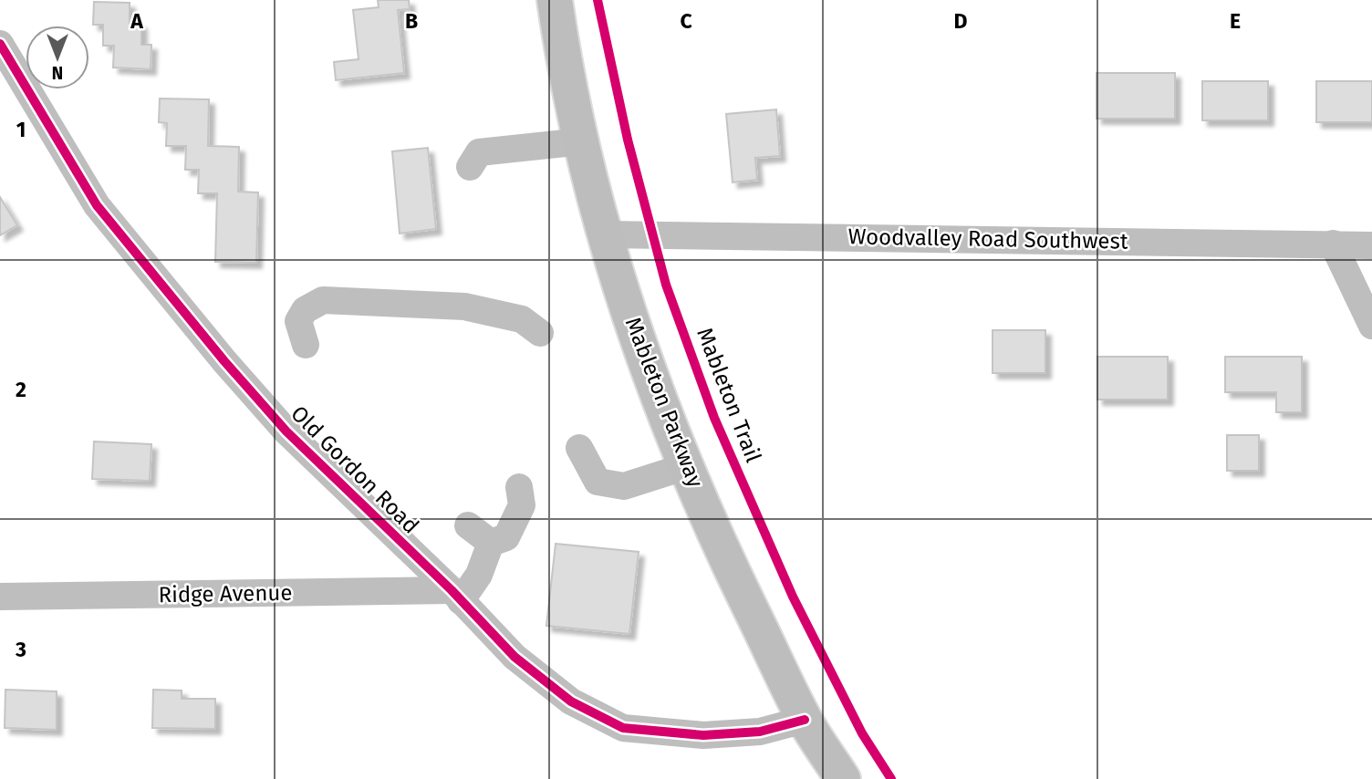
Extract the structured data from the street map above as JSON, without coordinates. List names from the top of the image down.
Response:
{
  "streets": {
    "main road": ["Mableton Parkway"],
    "street": ["Woodvalley Road Southwest", "Old Gordon Road", "Ridge Avenue"],
    "cycle path": ["Mableton Trail"]
  },
  "crossings": [
    ["Woodvalley Road Southwest", "Mableton Parkway"],
    ["Mableton Parkway", "Old Gordon Road"],
    ["Old Gordon Road", "Ridge Avenue"]
  ],
  "north": "bottom",
  "grid": {
    "columns": [
      "A",
      "B",
      "C",
      "D",
      "E"
    ],
    "rows": ["1", "2", "3"]
  }
}
